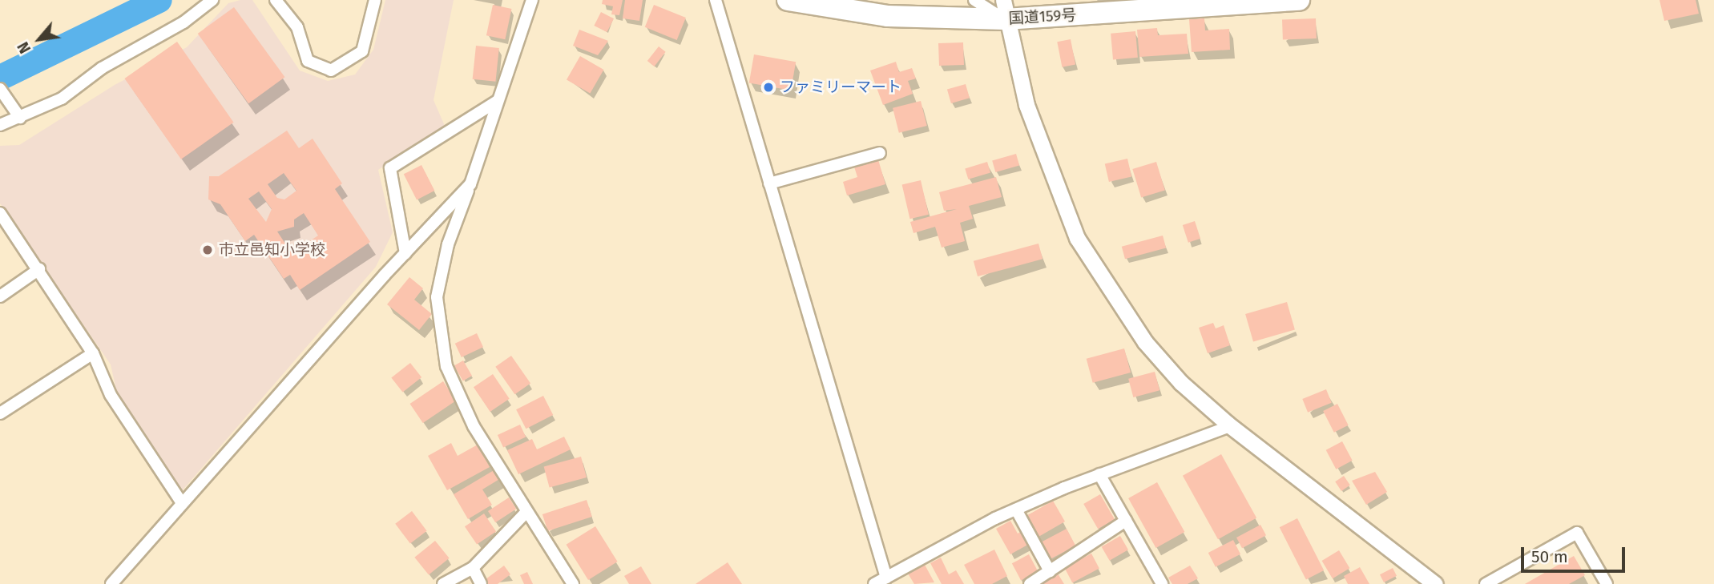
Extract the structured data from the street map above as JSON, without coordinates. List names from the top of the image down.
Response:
{
  "streets": {
    "highway": ["国道159号"]
  },
  "places": ["ファミリーマート", "市立邑知小学校"],
  "scale_bar": "50 m",
  "north": "bottom left"
}
